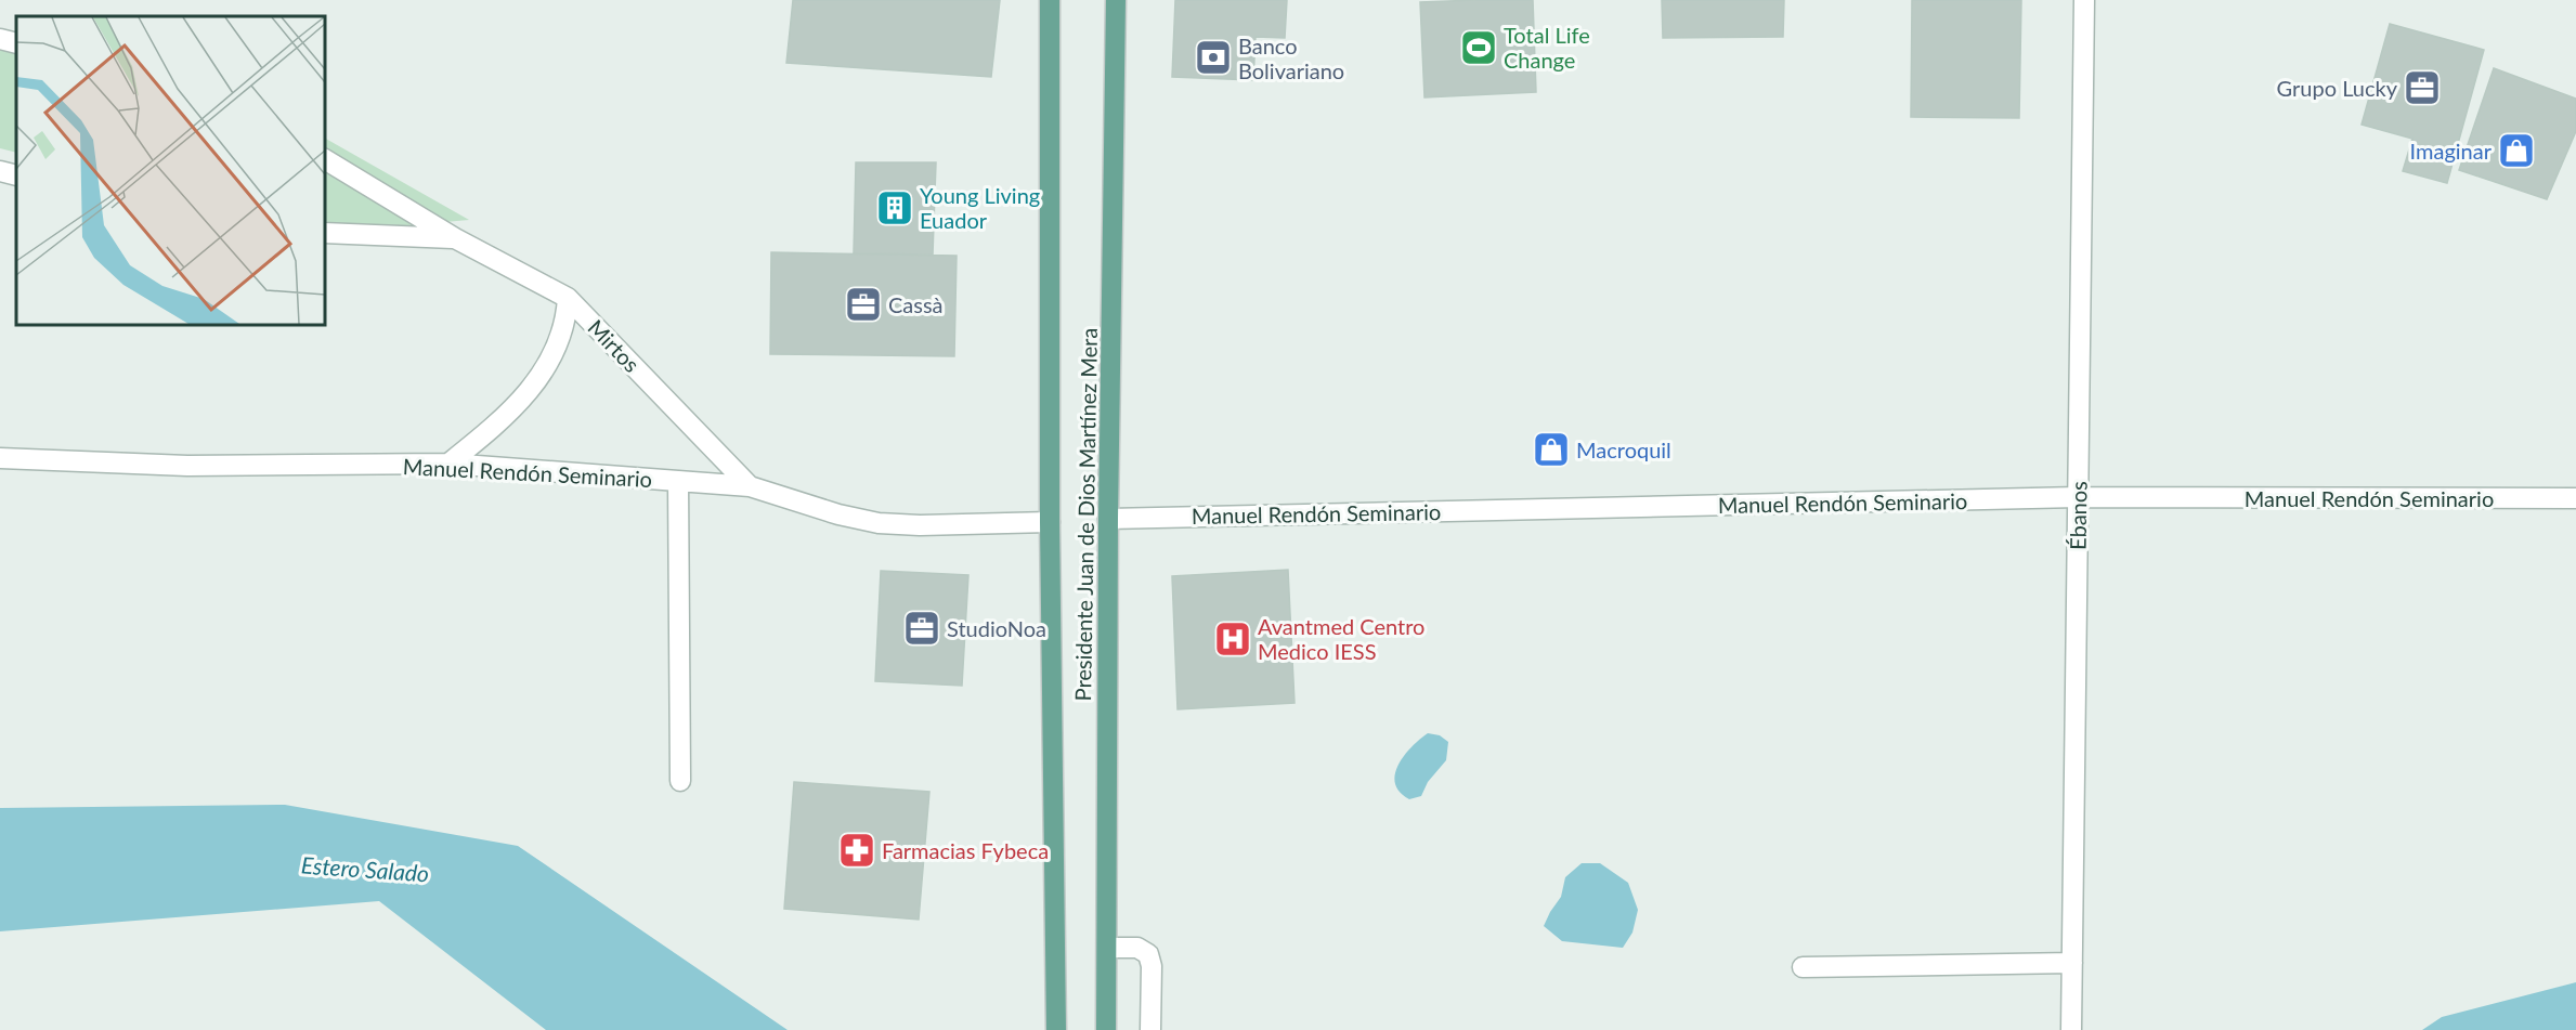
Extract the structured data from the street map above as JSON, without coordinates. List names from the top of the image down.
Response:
{
  "streets": {
    "main road": ["Presidente Juan de Dios Martínez Mera"],
    "street": ["Mirtos", "Manuel Rendón Seminario", "Ébanos"]
  },
  "crossings": [
    ["Mirtos", "Manuel Rendón Seminario"],
    ["Manuel Rendón Seminario", "Presidente Juan de Dios Martínez Mera"],
    ["Manuel Rendón Seminario", "Ébanos"]
  ],
  "water": ["Estero Salado"],
  "places": {
    "sports": ["Total Life Change"],
    "bank": ["Banco Bolivariano"],
    "office": ["Grupo Lucky", "Cassà", "StudioNoa"],
    "shop": ["Imaginar", "Macroquil"],
    "building": ["Young Living Euador"],
    "hospital": ["Avantmed Centro Medico IESS"],
    "pharmacy": ["Farmacias Fybeca"]
  }
}
